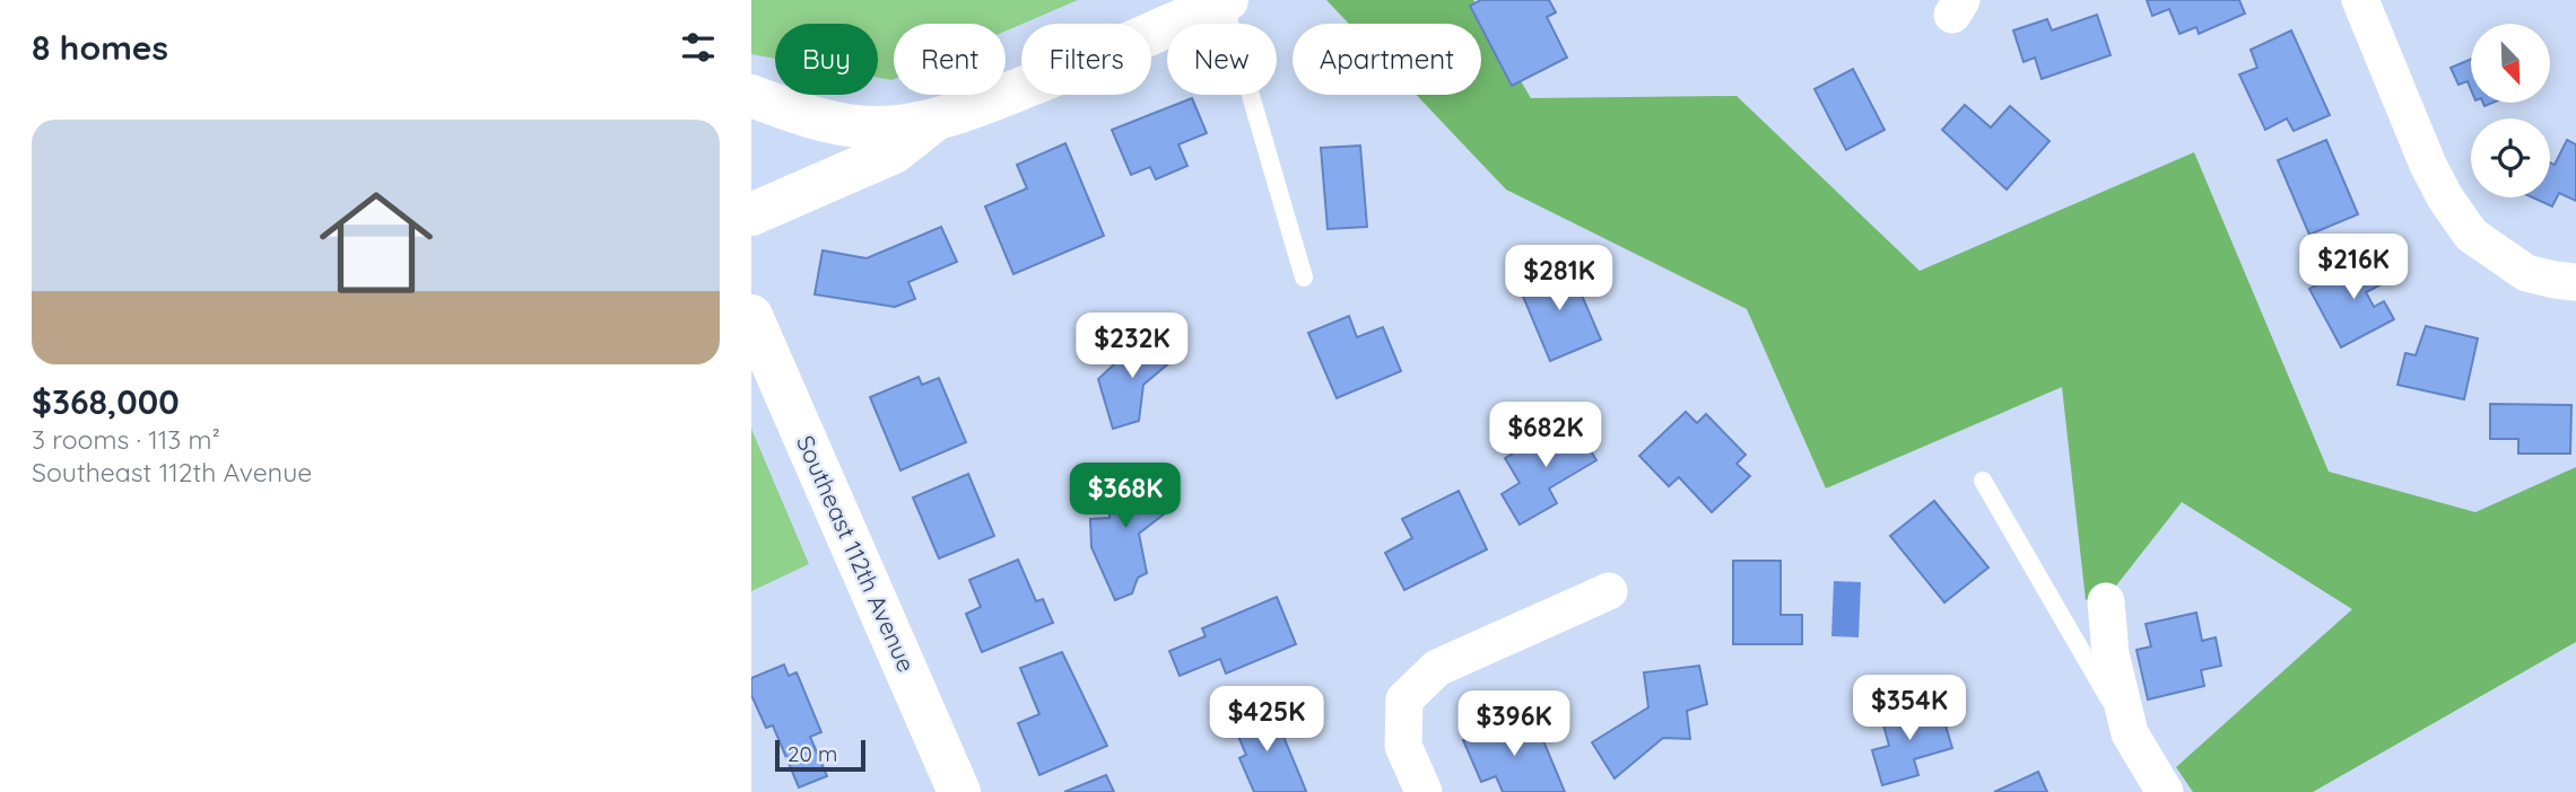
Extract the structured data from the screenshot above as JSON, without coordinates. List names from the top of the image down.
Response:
{
  "streets": {
    "street": ["Southeast 112th Avenue"]
  },
  "scale_bar": "20 m",
  "north": "bottom right",
  "page": {
    "heading": "8 homes",
    "chip": [
      "Buy",
      "Rent",
      "Filters",
      "New",
      "Apartment"
    ],
    "list": [
      {
        "name": "$368,000",
        "note": "3 rooms · 113 m² · Southeast 112th Avenue"
      }
    ],
    "price": [
      "$216K",
      "$281K",
      "$232K",
      "$682K",
      "$368K",
      "$354K",
      "$425K",
      "$396K"
    ],
    "scale": "20 m"
  }
}
